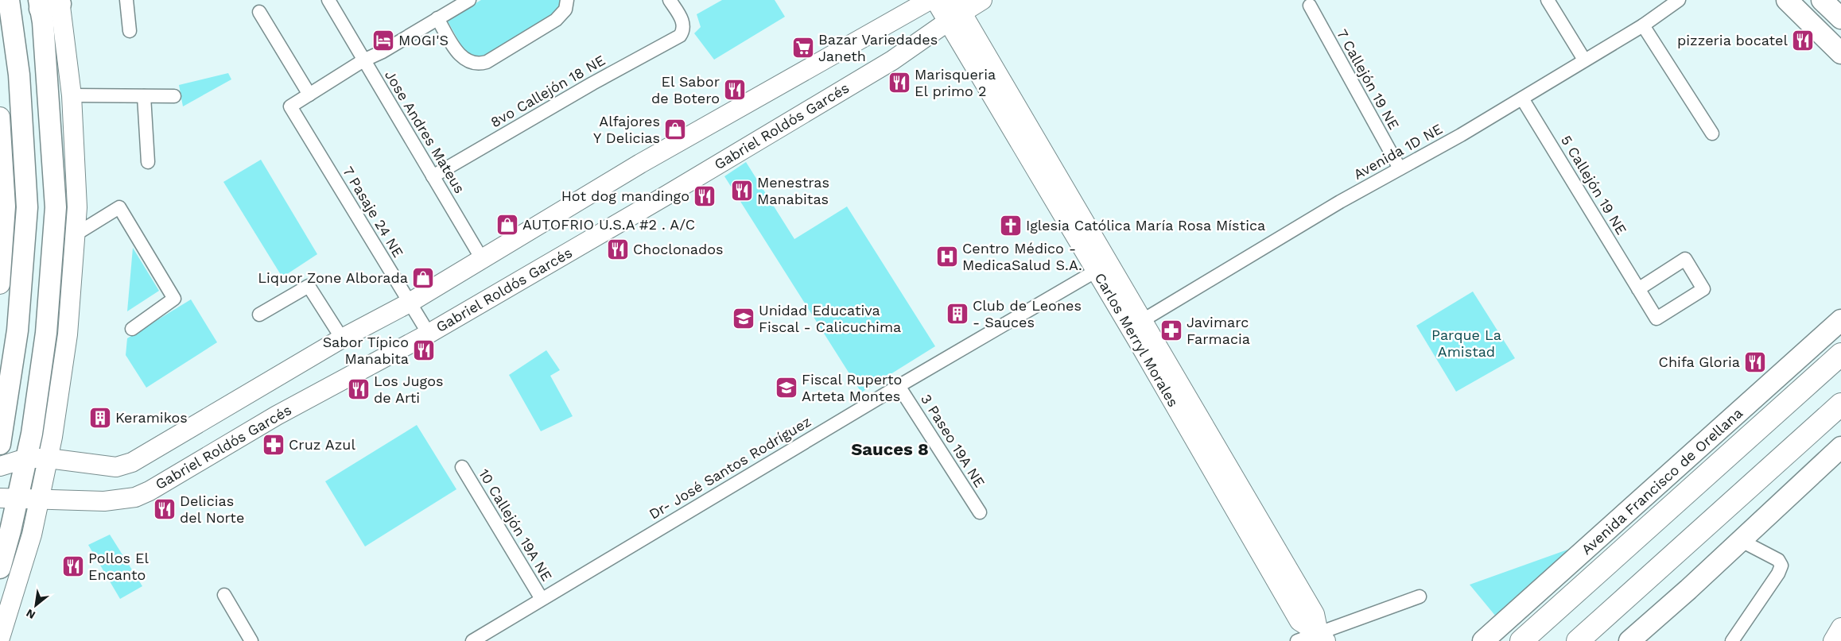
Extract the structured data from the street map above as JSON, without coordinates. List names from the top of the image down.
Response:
{
  "streets": {
    "highway": ["Avenida Francisco de Orellana"],
    "main road": ["Gabriel Roldós Garcés", "Carlos Merryl Morales"],
    "street": [
      "7 Callejón 19 NE",
      "8vo Callejón 18 NE",
      "Jose Andres Mateus",
      "Avenida 1D NE",
      "5 Callejón 19 NE",
      "7 Pasaje 24 NE",
      "3 Paseo 19A NE",
      "Dr- José Santos Rodríguez",
      "10 Callejón 19A NE"
    ]
  },
  "crossings": [
    ["7 Callejón 19 NE", "Avenida 1D NE"],
    ["8vo Callejón 18 NE", "Jose Andres Mateus"],
    ["Gabriel Roldós Garcés", "7 Pasaje 24 NE"],
    ["Gabriel Roldós Garcés", "Carlos Merryl Morales"],
    ["Avenida 1D NE", "5 Callejón 19 NE"],
    ["Avenida 1D NE", "Carlos Merryl Morales"],
    ["Carlos Merryl Morales", "Dr- José Santos Rodríguez"],
    ["3 Paseo 19A NE", "Dr- José Santos Rodríguez"],
    ["Dr- José Santos Rodríguez", "10 Callejón 19A NE"]
  ],
  "districts": ["Sauces 8"],
  "parks": ["Parque La Amistad"],
  "places": {
    "hotel": ["MOGI'S"],
    "restaurant": [
      "pizzeria bocatel",
      "Marisqueria El primo 2",
      "El Sabor de Botero",
      "Menestras Manabitas",
      "Hot dog mandingo",
      "Choclonados",
      "Sabor Típico Manabita",
      "Chifa Gloria",
      "Los Jugos de Arti",
      "Delicias del Norte",
      "Pollos El Encanto"
    ],
    "supermarket": ["Bazar Variedades Janeth"],
    "shop": ["Alfajores Y Delicias", "AUTOFRIO U.S.A #2 . A/C", "Liquor Zone Alborada"],
    "church": ["Iglesia Católica María Rosa Mística"],
    "hospital": ["Centro Médico - MedicaSalud S.A."],
    "building": ["Club de Leones - Sauces", "Keramikos"],
    "school or university": ["Unidad Educativa Fiscal - Calicuchima", "Fiscal Ruperto Arteta Montes"],
    "pharmacy": ["Javimarc Farmacia", "Cruz Azul"]
  },
  "north": "bottom left"
}
